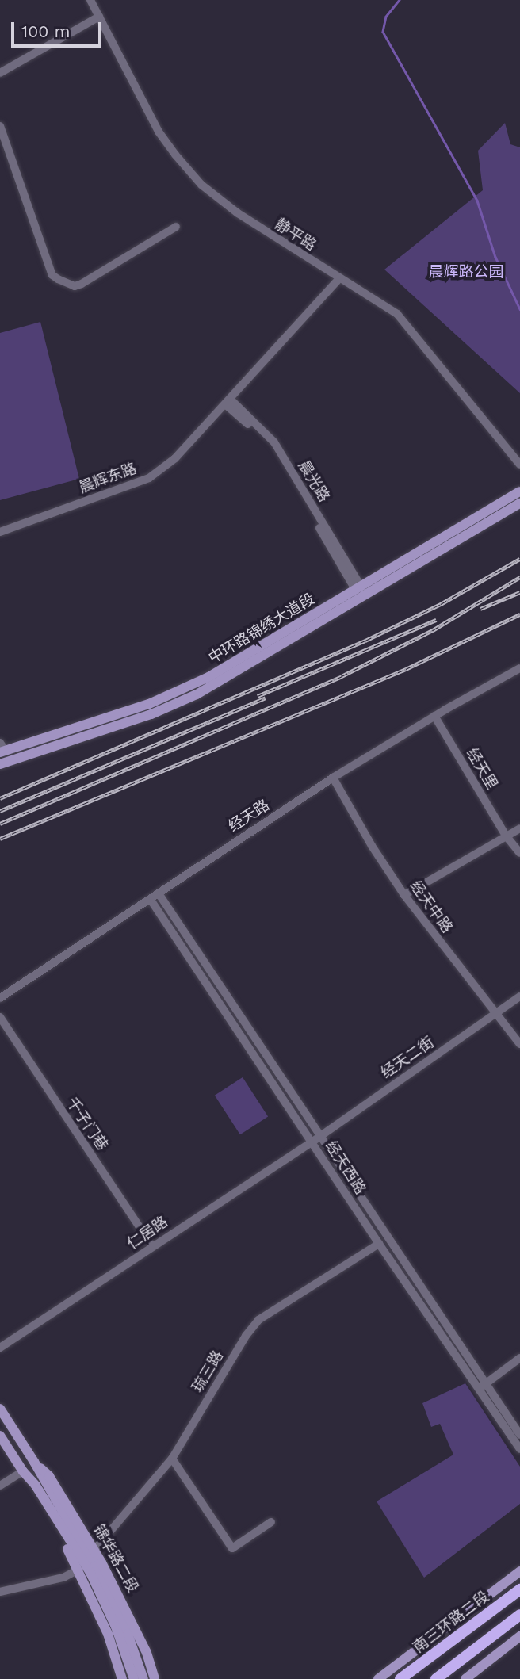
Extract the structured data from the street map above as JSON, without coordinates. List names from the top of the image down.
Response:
{
  "streets": {
    "highway": ["南三环路二段"],
    "main road": ["中环路锦绣大道段", "锦华路二段"],
    "street": [
      "静平路",
      "晨辉东路",
      "晨光路",
      "经天里",
      "经天路",
      "经天中路",
      "经天二街",
      "千子门巷",
      "经天西路",
      "仁居路",
      "琉三路"
    ]
  },
  "crossings": [
    ["静平路", "晨辉东路"],
    ["晨辉东路", "晨光路"],
    ["晨光路", "中环路锦绣大道段"],
    ["经天里", "经天路"],
    ["经天路", "经天中路"],
    ["经天路", "经天西路"],
    ["经天中路", "经天二街"],
    ["经天二街", "经天西路"],
    ["经天二街", "仁居路"],
    ["千子门巷", "仁居路"],
    ["经天西路", "仁居路"],
    ["经天西路", "琉三路"],
    ["琉三路", "锦华路二段"]
  ],
  "parks": ["晨辉路公园"],
  "scale_bar": "100 m"
}
